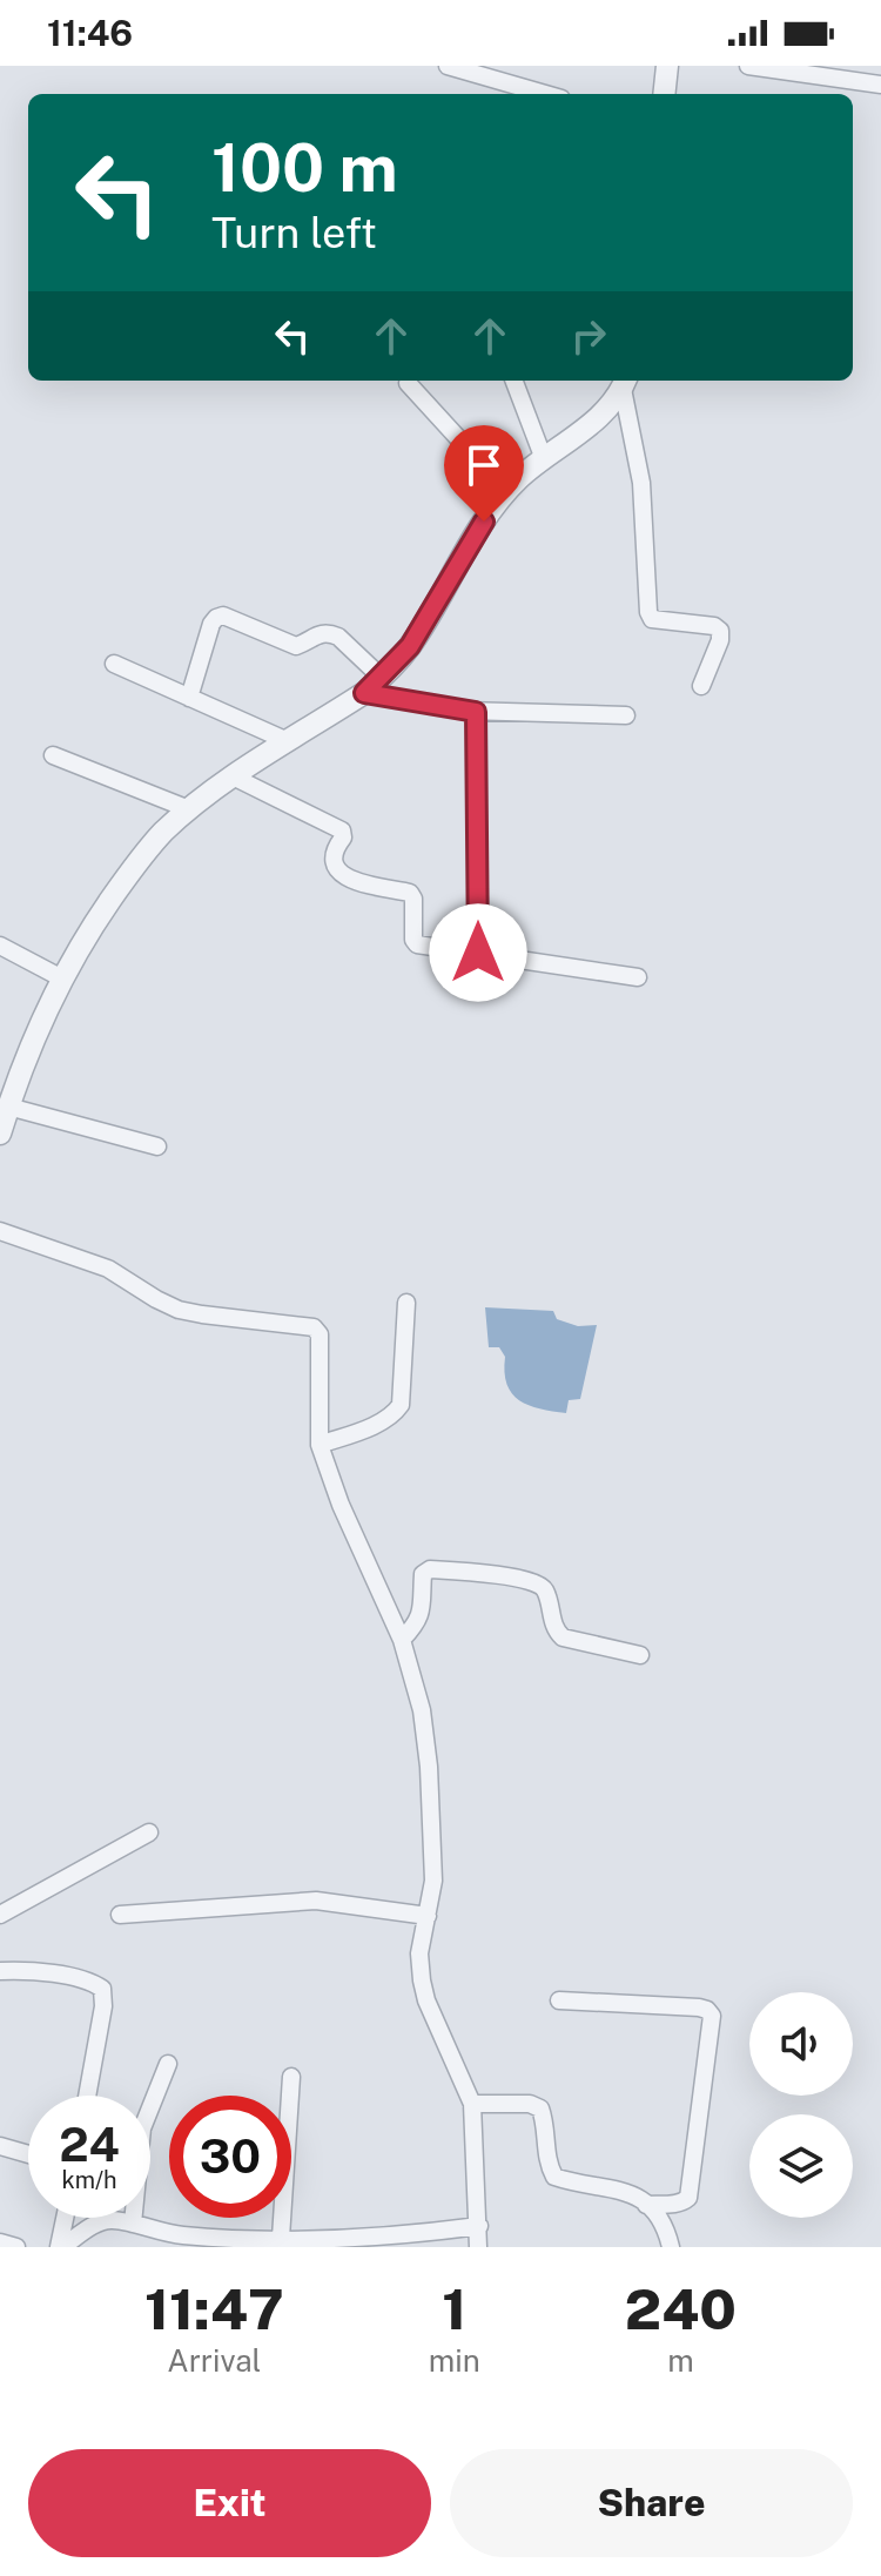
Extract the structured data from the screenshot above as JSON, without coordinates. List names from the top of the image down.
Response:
{
  "page": {
    "status": "11:46",
    "turn": ["100 m", "Turn left"],
    "speed": "24 km/h",
    "limit": "30",
    "eta": [
      "11:47",
      "Arrival",
      "1",
      "min",
      "240",
      "m"
    ],
    "buttons": ["Exit", "Share"]
  }
}
